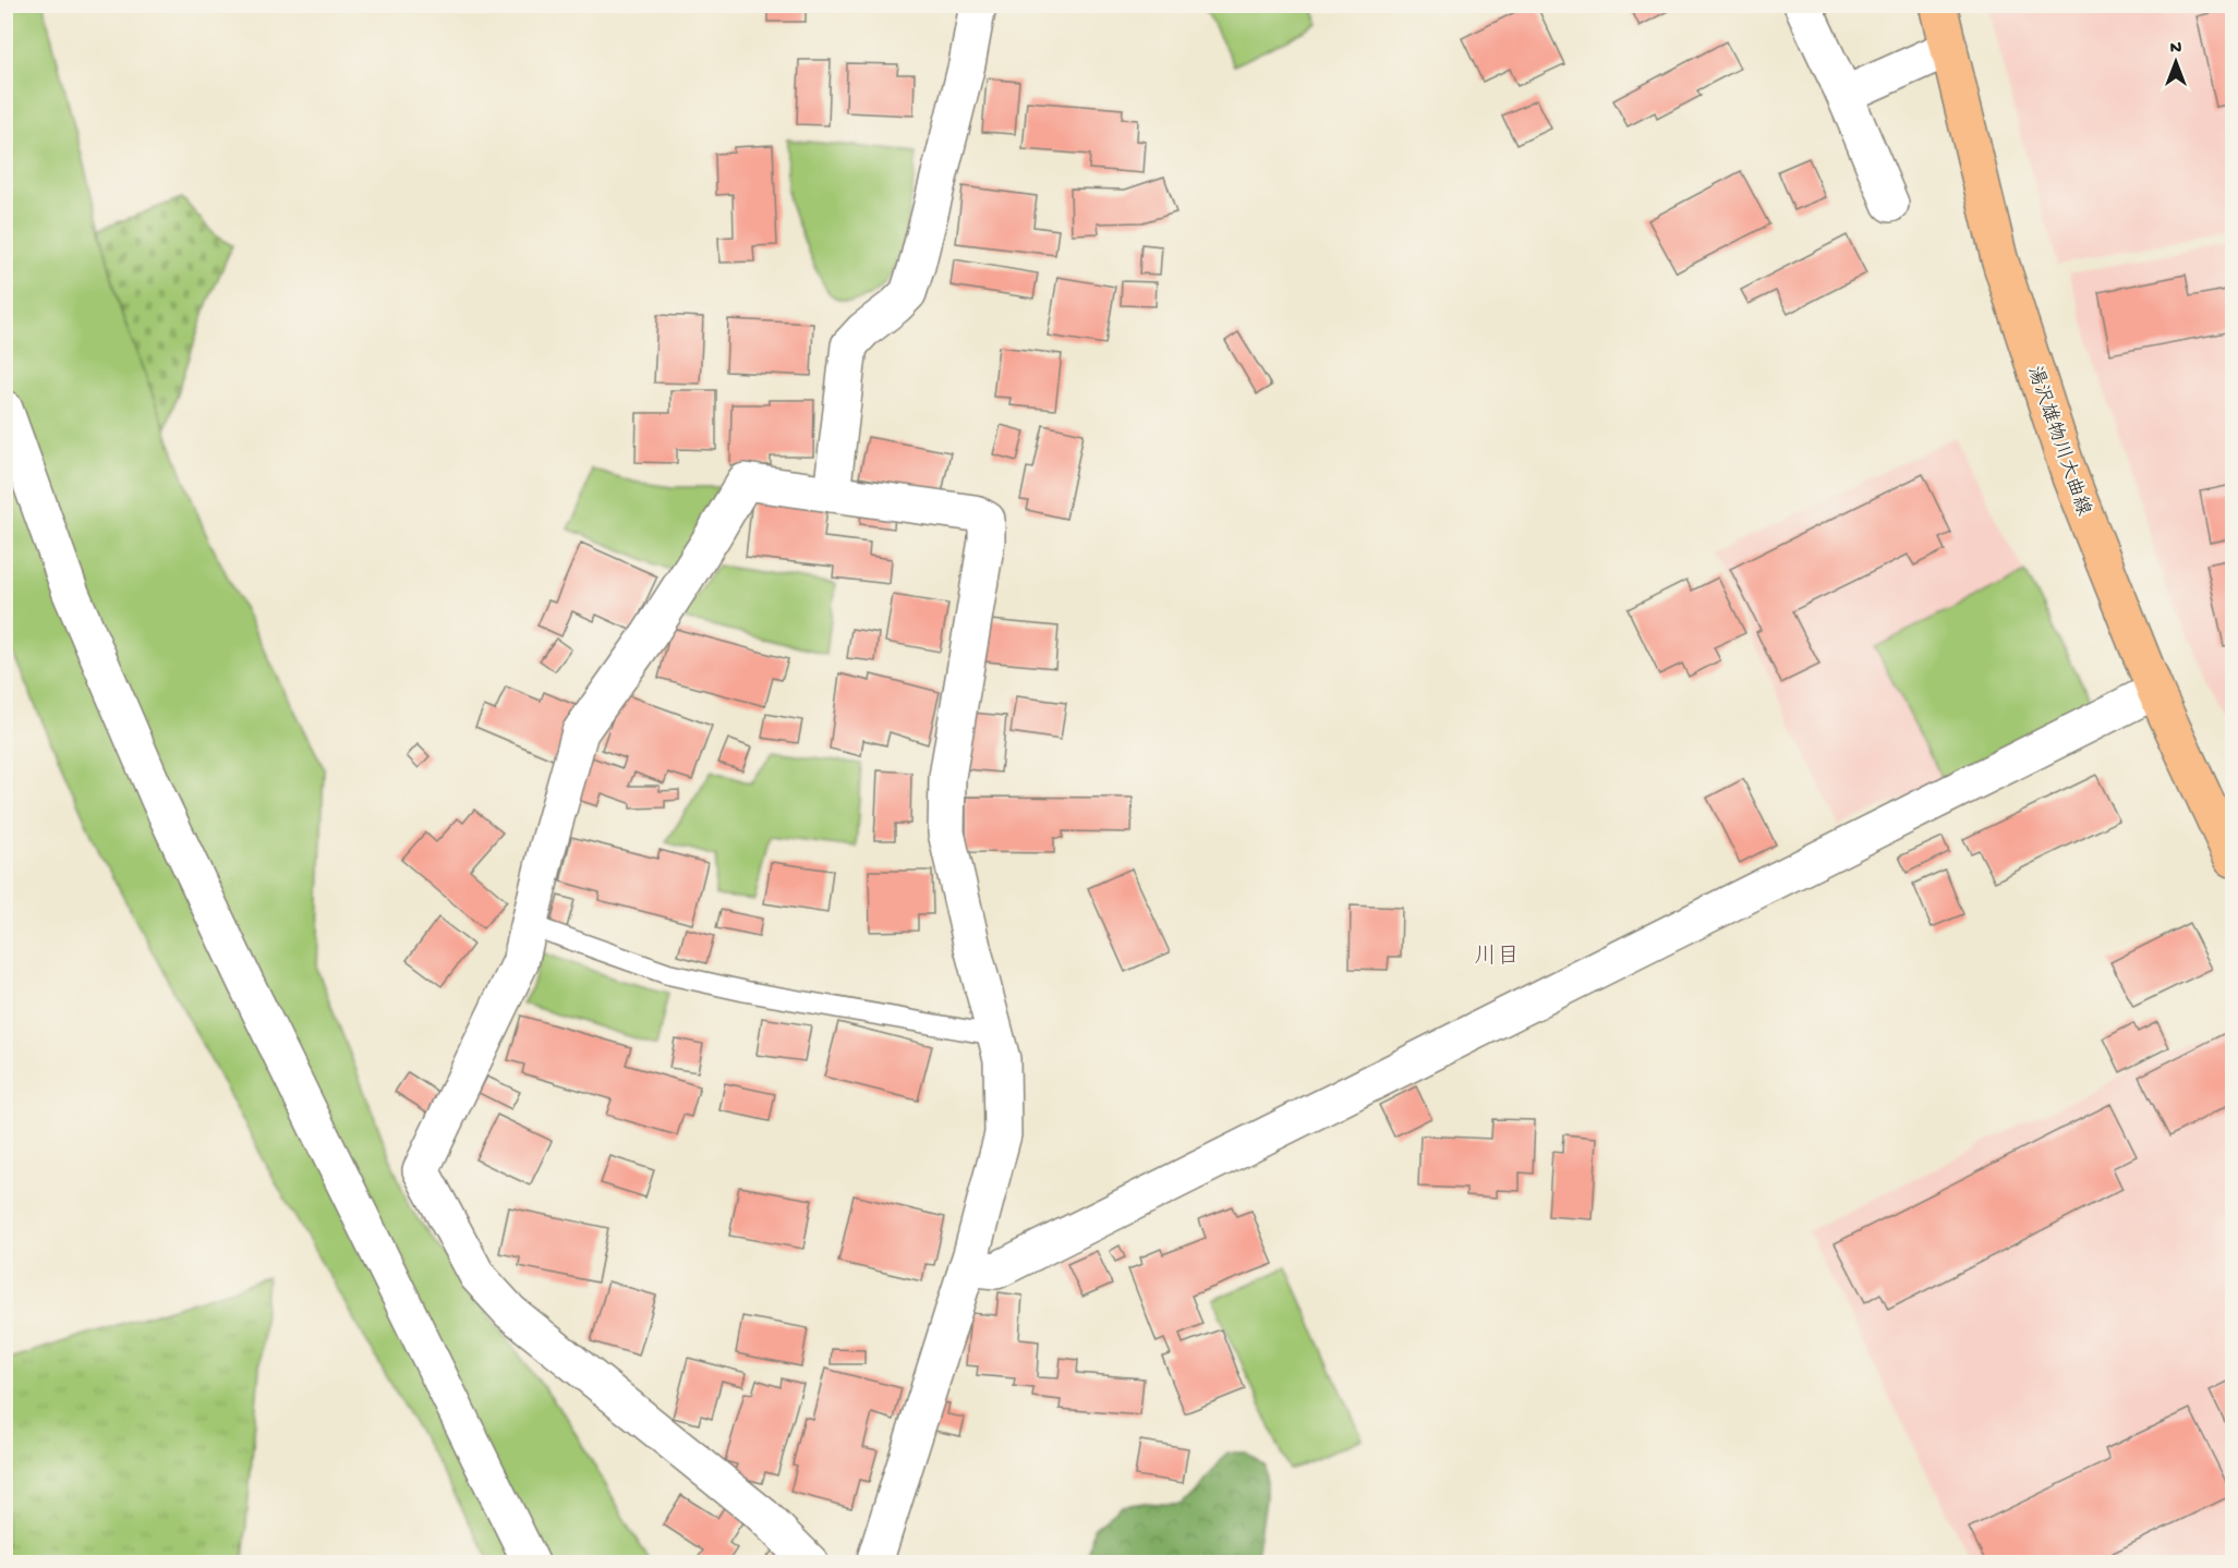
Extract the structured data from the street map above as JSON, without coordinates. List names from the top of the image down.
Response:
{
  "streets": {
    "main road": ["湯沢雄物川大曲線"]
  },
  "districts": ["川目"],
  "north": "top"
}
